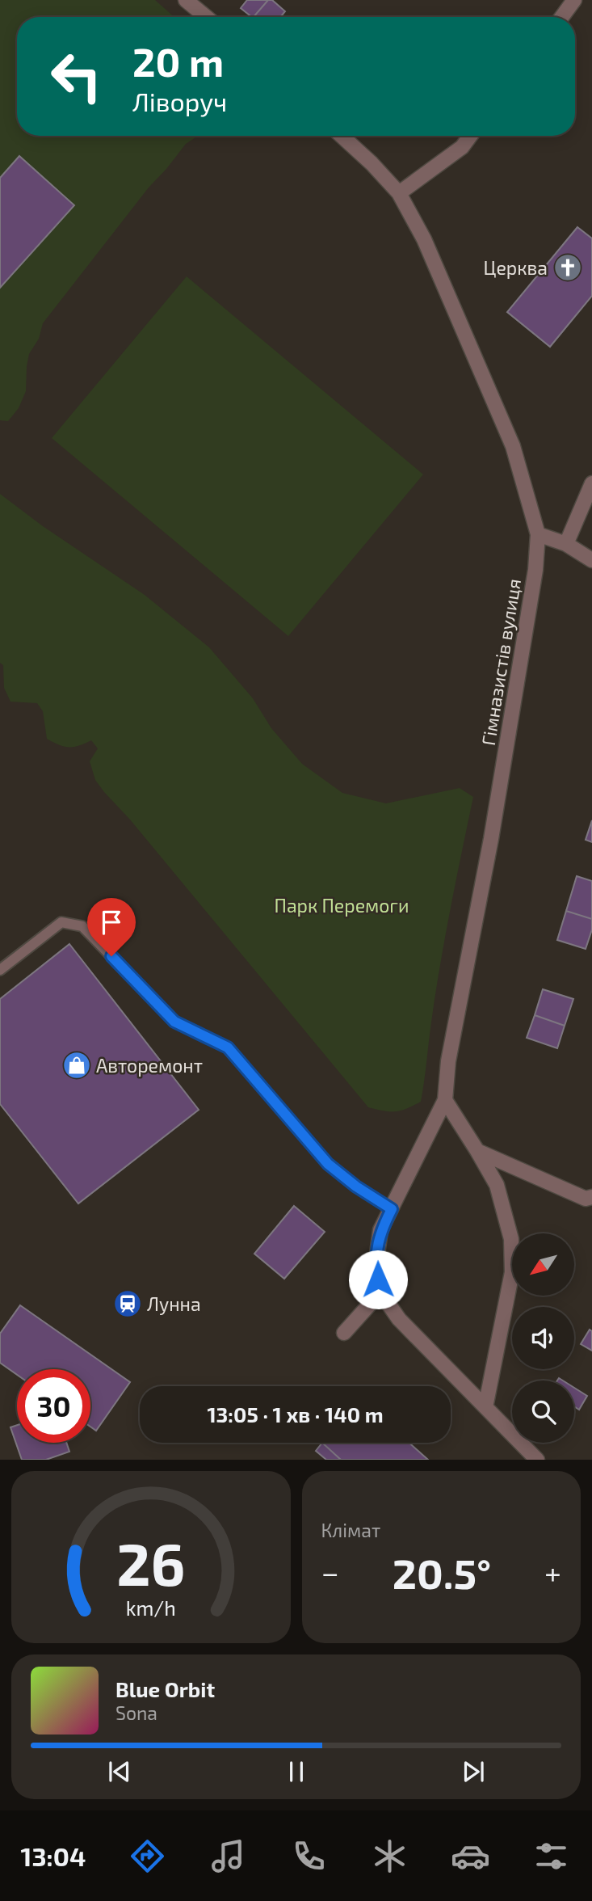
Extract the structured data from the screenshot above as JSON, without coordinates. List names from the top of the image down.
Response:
{
  "streets": {
    "street": ["Гімназистів вулиця"]
  },
  "parks": ["Парк Перемоги"],
  "places": {
    "church": ["Церква"],
    "shop": ["Авторемонт"],
    "station": ["Лунна"]
  },
  "north": "bottom left",
  "page": {
    "turn": ["20 m", "Ліворуч"],
    "limit": "30",
    "trip": "13:05 · 1 хв · 140 m",
    "tile": "Клімат",
    "heat": ["−", "20.5°", "+"],
    "song": ["Blue Orbit", "Sona"],
    "tabs": "13:04",
    "gauge": ["26", "km/h"]
  }
}
